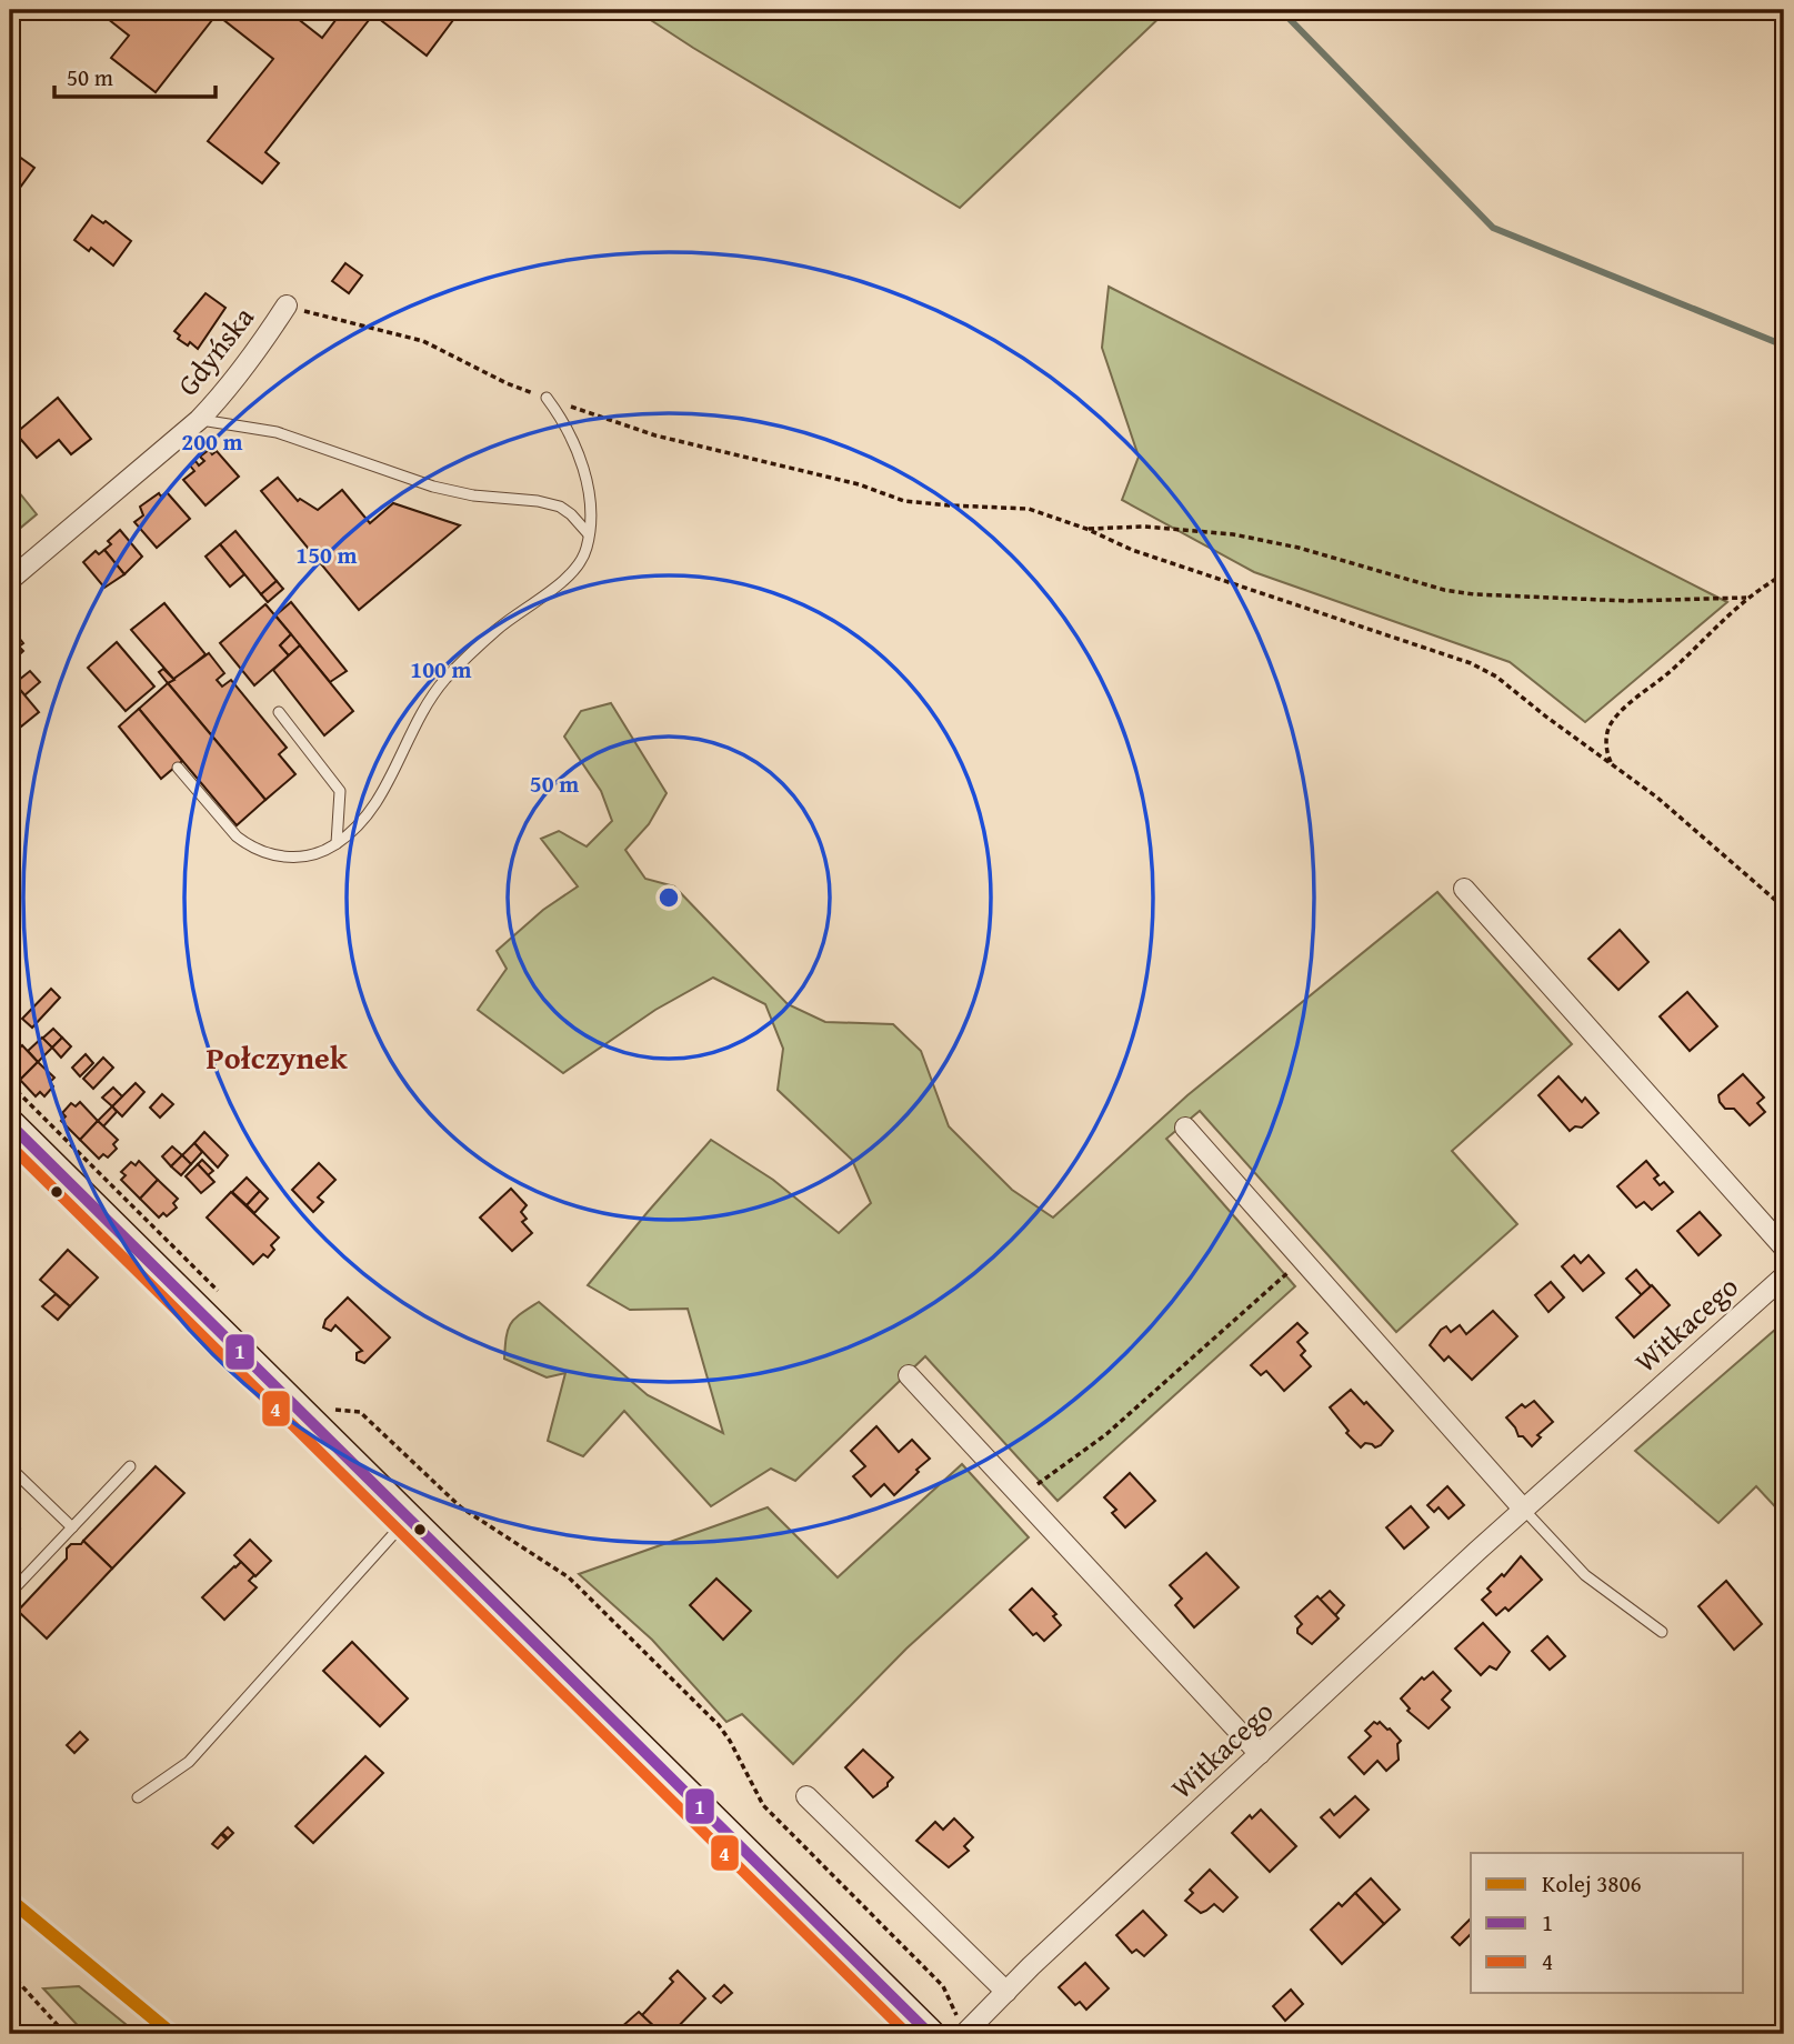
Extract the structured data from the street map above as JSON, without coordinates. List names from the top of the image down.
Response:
{
  "streets": {
    "street": ["Gdyńska", "Witkacego"]
  },
  "districts": ["Połczynek"],
  "lines": ["transit line 1", "transit line 4", "rail line 3806"],
  "legend": ["Kolej 3806", "1", "4"],
  "scale_bar": "50 m",
  "rings": [
    "200 m",
    "150 m",
    "100 m",
    "50 m"
  ]
}
